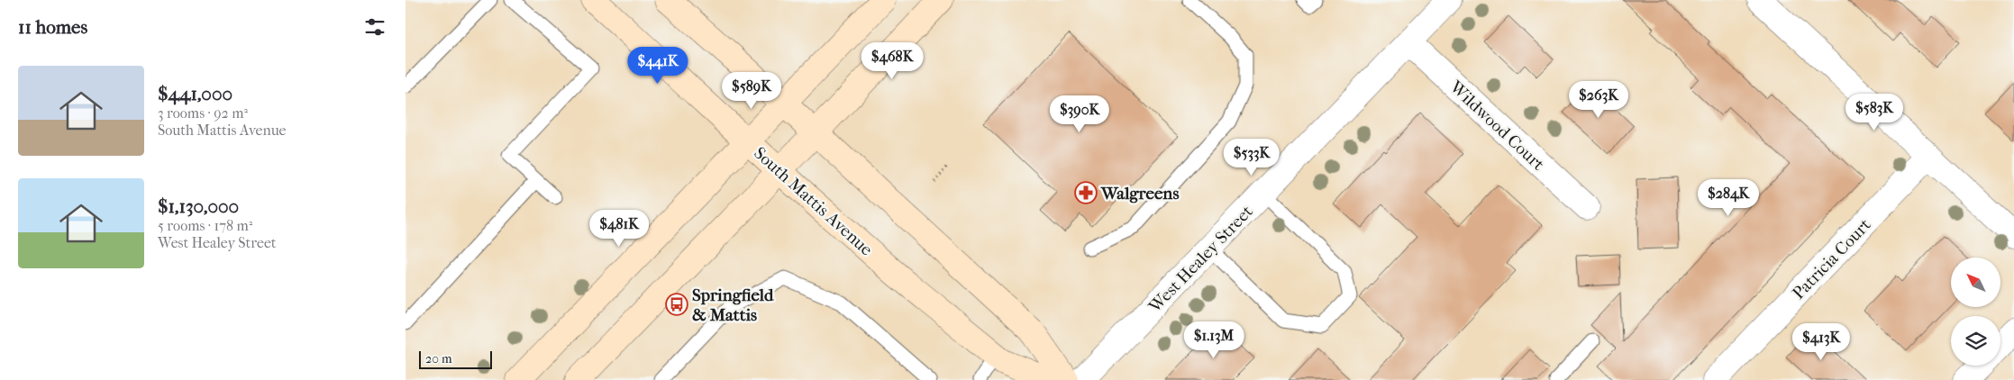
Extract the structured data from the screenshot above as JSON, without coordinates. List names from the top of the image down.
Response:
{
  "streets": {
    "main road": ["South Mattis Avenue"],
    "street": ["Wildwood Court", "West Healey Street", "Patricia Court"]
  },
  "crossings": [
    ["Wildwood Court", "West Healey Street"]
  ],
  "places": {
    "pharmacy": ["Walgreens"],
    "bus stop": ["Springfield & Mattis"]
  },
  "scale_bar": "20 m",
  "north": "top left",
  "page": {
    "heading": "11 homes",
    "price": [
      "$468K",
      "$441K",
      "$589K",
      "$263K",
      "$583K",
      "$390K",
      "$533K",
      "$284K",
      "$481K",
      "$1.13M",
      "$413K"
    ],
    "list": [
      {
        "name": "$441,000",
        "note": "3 rooms · 92 m² · South Mattis Avenue"
      },
      {
        "name": "$1,130,000",
        "note": "5 rooms · 178 m² · West Healey Street"
      }
    ],
    "scale": "20 m"
  }
}
